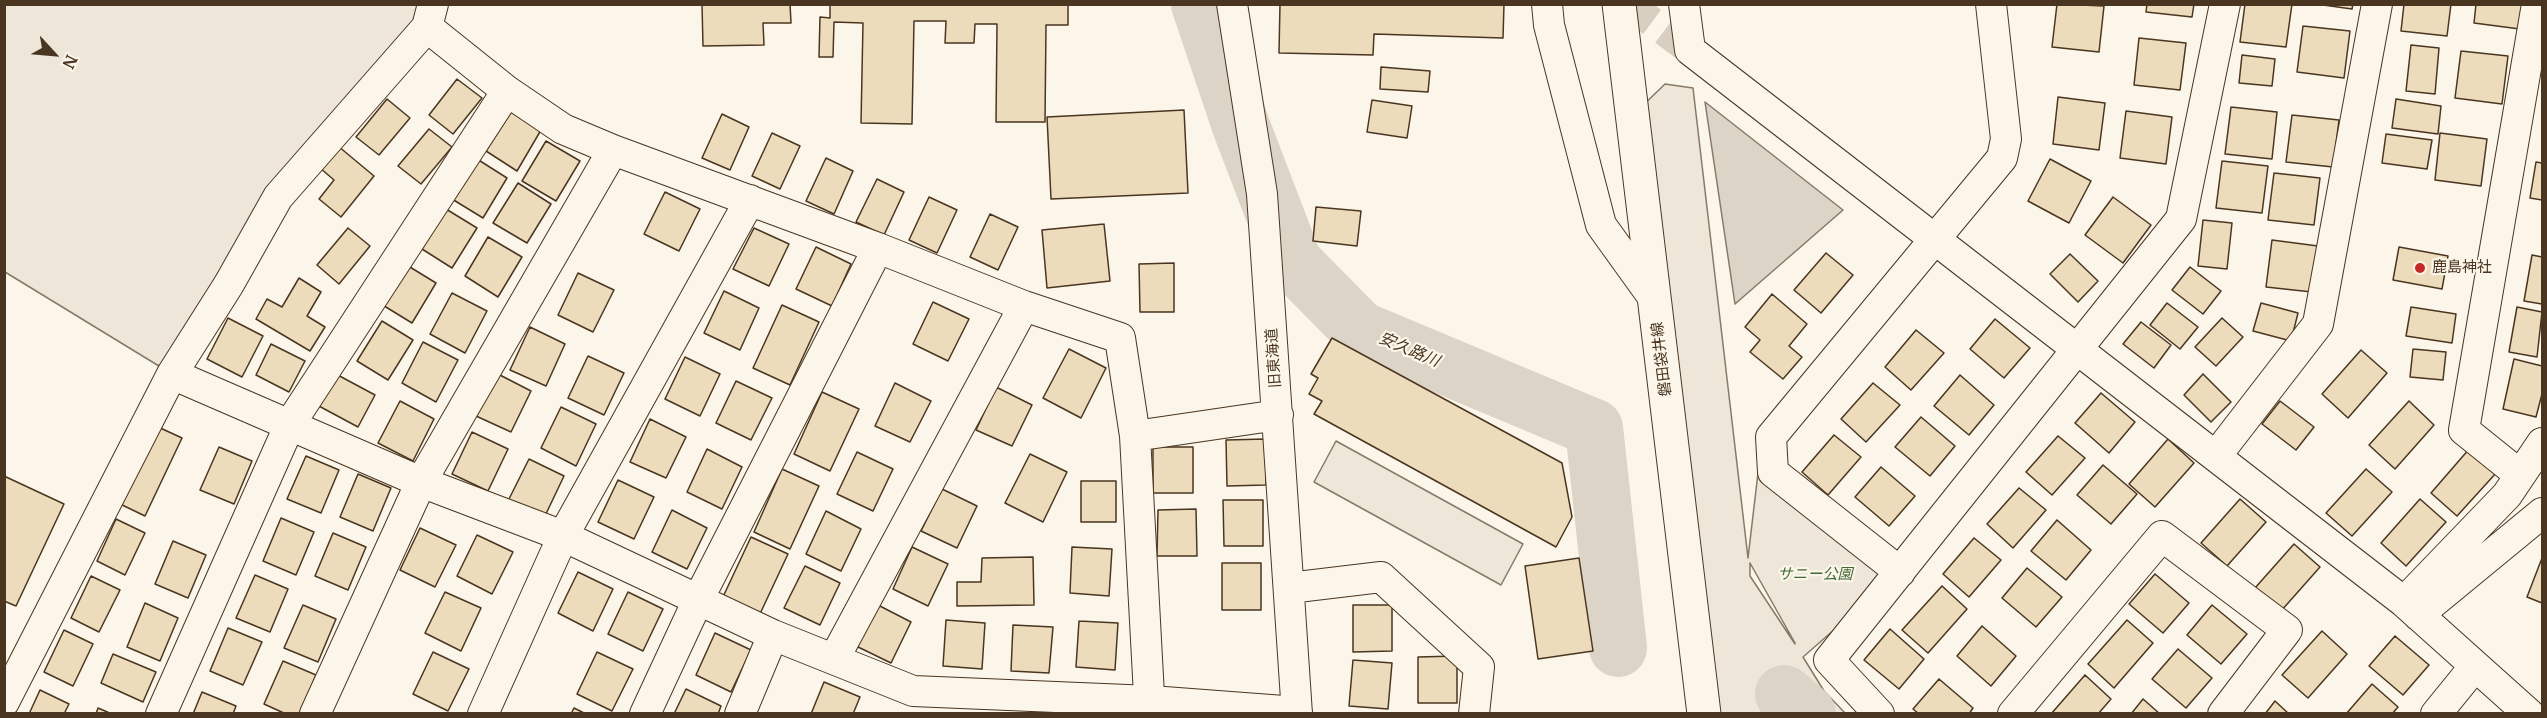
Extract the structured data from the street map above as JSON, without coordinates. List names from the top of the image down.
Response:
{
  "streets": {
    "main road": ["磐田袋井線"],
    "street": ["旧東海道"]
  },
  "water": ["安久路川"],
  "parks": ["サニー公園"],
  "places": ["鹿島神社"],
  "north": "bottom right"
}
